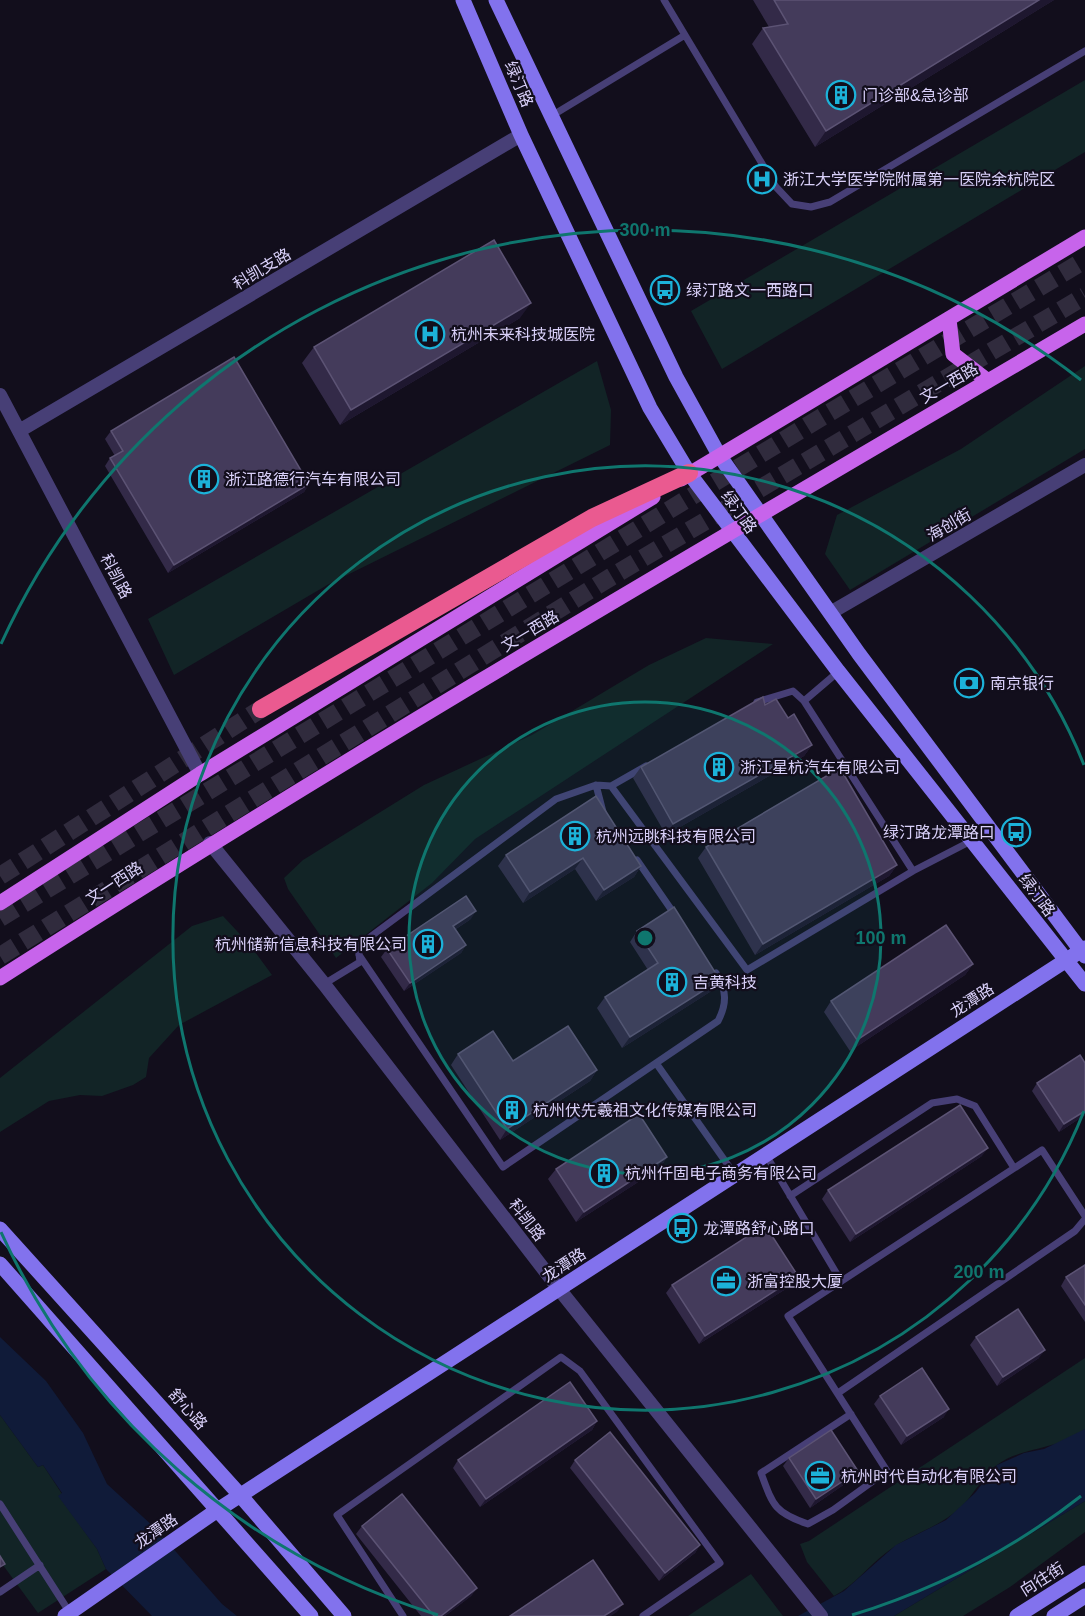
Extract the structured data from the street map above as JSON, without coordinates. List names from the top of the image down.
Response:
{
  "streets": {
    "main road": ["文一西路"],
    "street": [
      "绿汀路",
      "科凯支路",
      "海创街",
      "科凯路",
      "龙潭路",
      "舒心路",
      "向往街"
    ]
  },
  "crossings": [
    ["绿汀路", "科凯支路"],
    ["绿汀路", "文一西路"],
    ["绿汀路", "海创街"],
    ["绿汀路", "龙潭路"],
    ["科凯支路", "科凯路"],
    ["文一西路", "科凯路"],
    ["科凯路", "龙潭路"],
    ["龙潭路", "舒心路"]
  ],
  "places": {
    "building": [
      "门诊部&急诊部",
      "浙江路德行汽车有限公司",
      "浙江星杭汽车有限公司",
      "杭州远眺科技有限公司",
      "杭州储新信息科技有限公司",
      "吉黄科技",
      "杭州伏先羲祖文化传媒有限公司",
      "杭州仟固电子商务有限公司"
    ],
    "hospital": ["浙江大学医学院附属第一医院余杭院区", "杭州未来科技城医院"],
    "bus stop": ["绿汀路文一西路口", "绿汀路龙潭路口", "龙潭路舒心路口"],
    "bank": ["南京银行"],
    "office": ["浙富控股大厦", "杭州时代自动化有限公司"]
  },
  "rings": ["300 m", "100 m", "200 m"]
}
